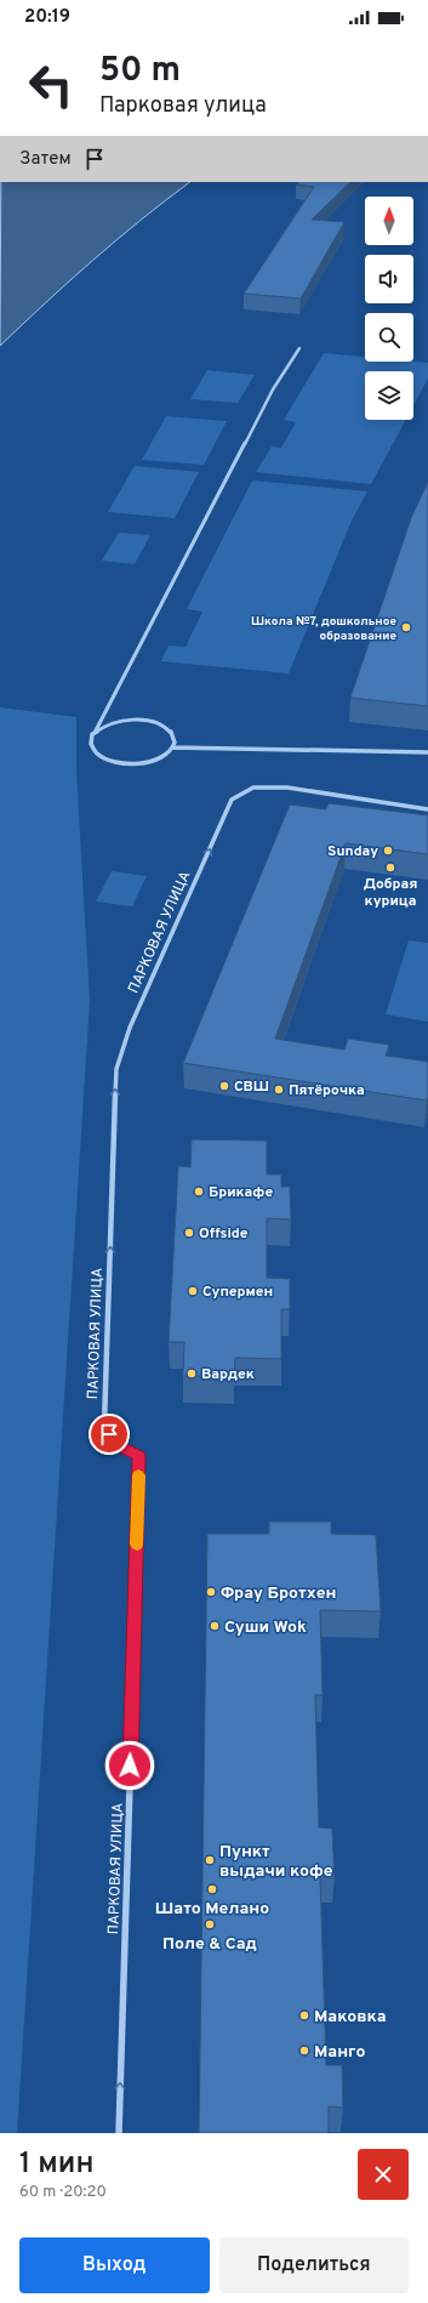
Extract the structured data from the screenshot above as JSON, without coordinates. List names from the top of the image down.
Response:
{
  "streets": {
    "street": ["ПАРКОВАЯ УЛИЦА"]
  },
  "one_way": ["ПАРКОВАЯ УЛИЦА"],
  "places": [
    "Школа №7, дошкольное образование",
    "Sunday",
    "Добрая курица",
    "СВШ",
    "Пятёрочка",
    "Брикафе",
    "Offside",
    "Супермен",
    "Вардек",
    "Фрау Бротхен",
    "Суши Wok",
    "Пункт выдачи кофе",
    "Шато Мелано",
    "Поле & Сад",
    "Маковка",
    "Манго"
  ],
  "north": "top",
  "page": {
    "status": "20:19",
    "turn": ["50 m", "Парковая улица"],
    "then": "Затем",
    "heading": ["1 мин", "60 m · 20:20"],
    "buttons": ["Выход", "Поделиться"]
  }
}
